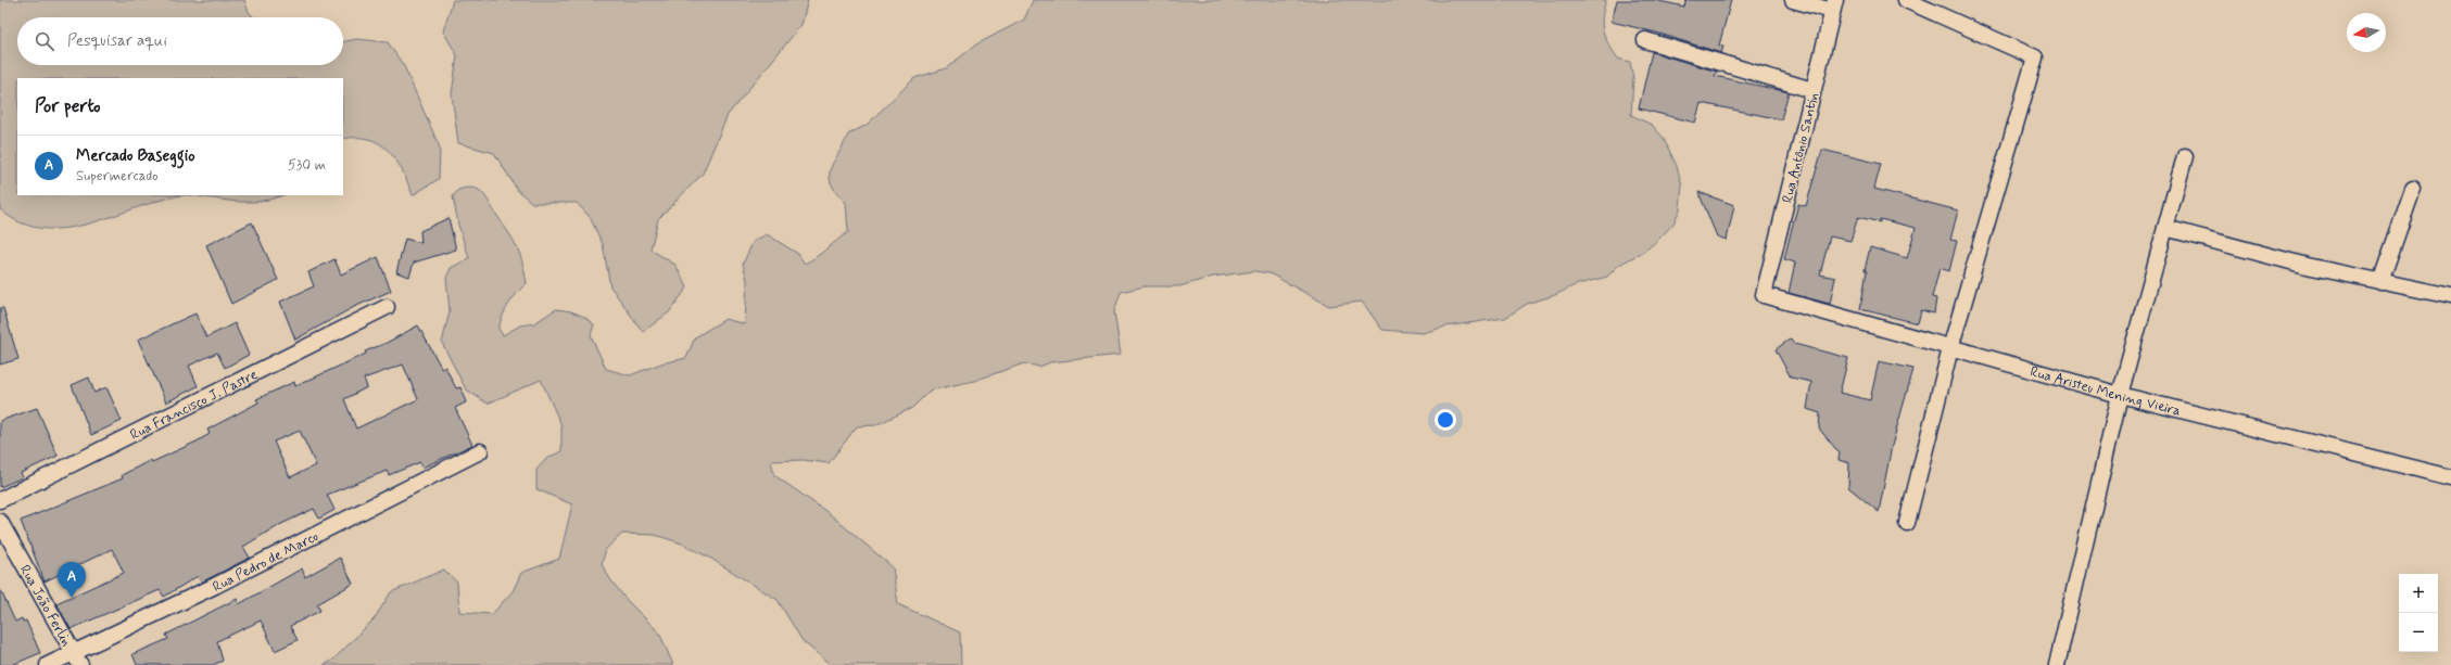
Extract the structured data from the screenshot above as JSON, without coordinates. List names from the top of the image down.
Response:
{
  "streets": {
    "street": [
      "Rua Antônio Santin",
      "Rua Aristeu Mening Vieira",
      "Rua Francisco J. Pastre",
      "Rua Pedro de Marco",
      "Rua João Ferlin"
    ]
  },
  "crossings": [
    ["Rua Antônio Santin", "Rua Aristeu Mening Vieira"],
    ["Rua Pedro de Marco", "Rua João Ferlin"]
  ],
  "north": "left",
  "page": {
    "search": "Pesquisar aqui",
    "heading": "Por perto",
    "list": [
      {
        "mark": "A",
        "name": "Mercado Baseggio",
        "note": "Supermercado",
        "value": "530 m"
      }
    ],
    "pins": "A",
    "map_buttons": ["+", "−"]
  }
}
